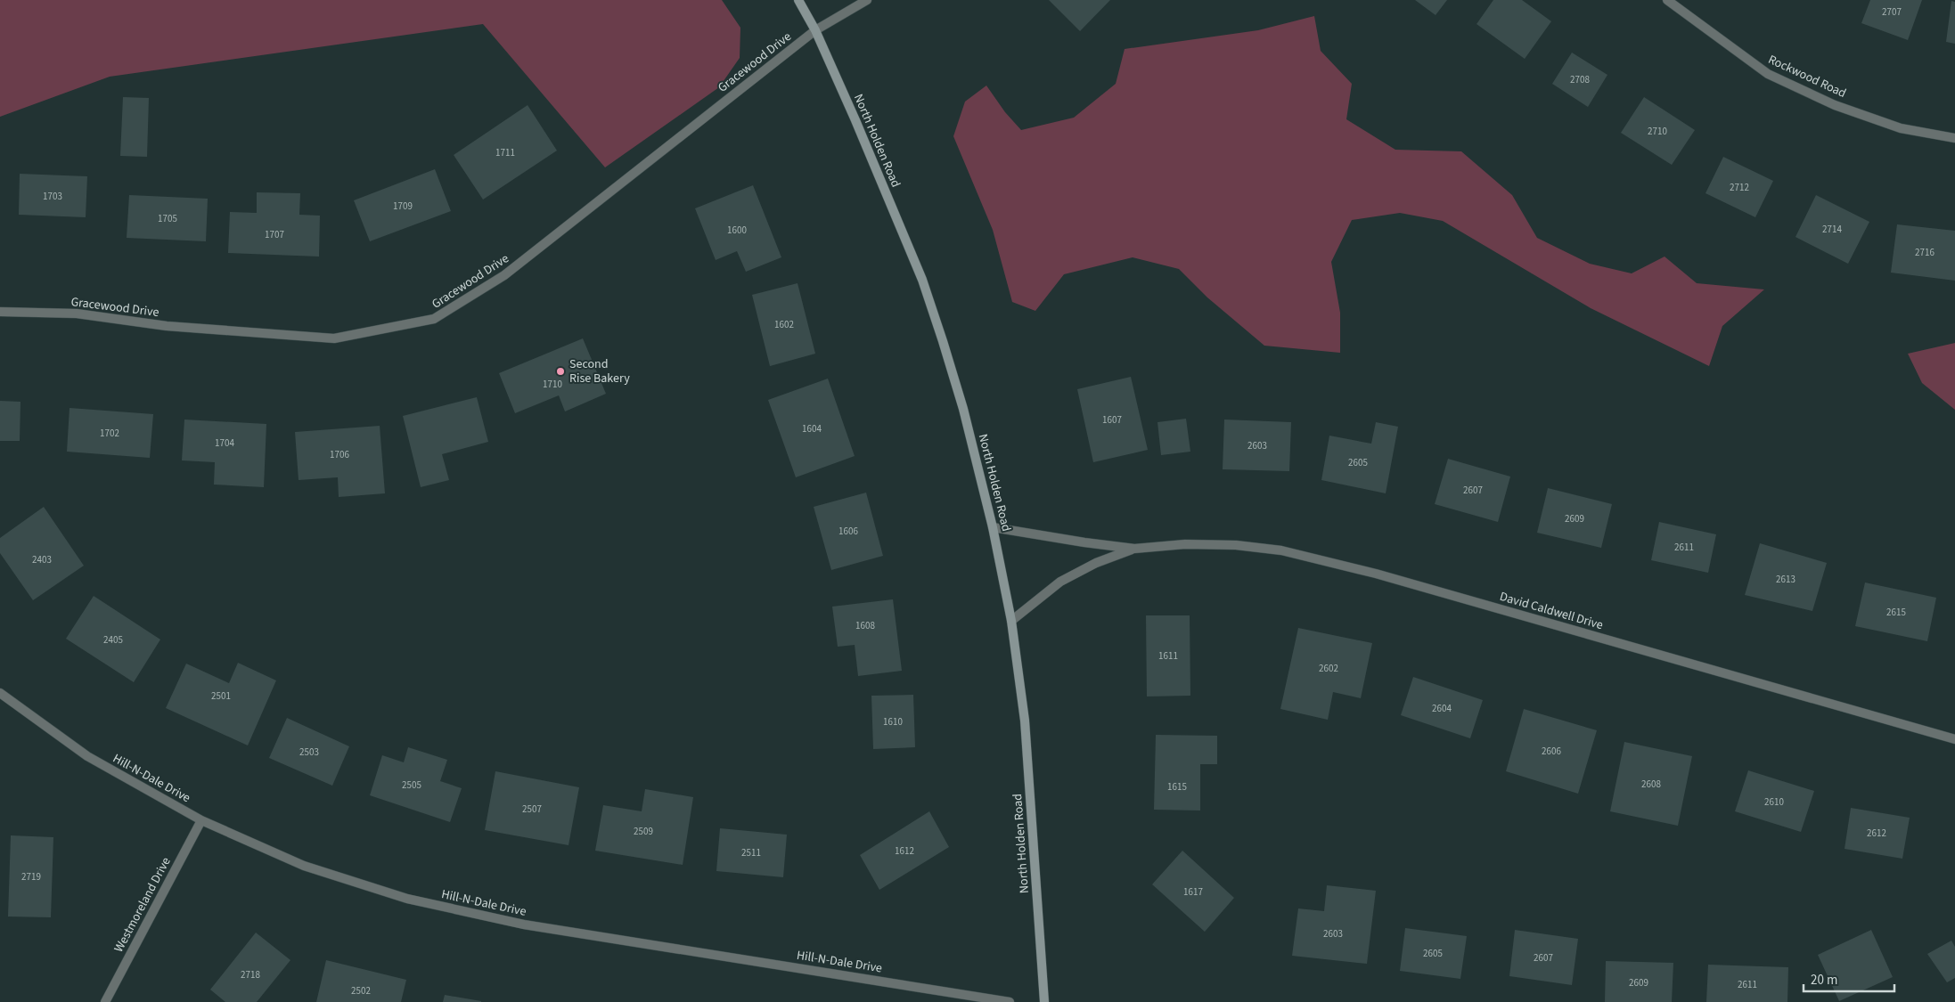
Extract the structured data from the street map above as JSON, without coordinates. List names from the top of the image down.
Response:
{
  "streets": {
    "main road": ["North Holden Road"],
    "street": [
      "Gracewood Drive",
      "Rockwood Road",
      "David Caldwell Drive",
      "Hill-N-Dale Drive",
      "Westmoreland Drive"
    ]
  },
  "crossings": [
    ["Gracewood Drive", "North Holden Road"],
    ["North Holden Road", "David Caldwell Drive"],
    ["Hill-N-Dale Drive", "Westmoreland Drive"]
  ],
  "places": ["Second Rise Bakery"],
  "house_numbers": [
    "2707",
    "2708",
    "2710",
    "1711",
    "2712",
    "1703",
    "1709",
    "1705",
    "2714",
    "1600",
    "1707",
    "2716",
    "1602",
    "1710",
    "1607",
    "1604",
    "1702",
    "1704",
    "2603",
    "1706",
    "2605",
    "2607",
    "2609",
    "1606",
    "2611",
    "2403",
    "2613",
    "2615",
    "1608",
    "2405",
    "1611",
    "2602",
    "2501",
    "2604",
    "1610",
    "2606",
    "2503",
    "2608",
    "2505",
    "1615",
    "2610",
    "2507",
    "2509",
    "2612",
    "1612",
    "2511",
    "2719",
    "1617",
    "2603",
    "2605",
    "2607",
    "2718",
    "2609",
    "2611",
    "2502"
  ],
  "scale_bar": "20 m"
}
